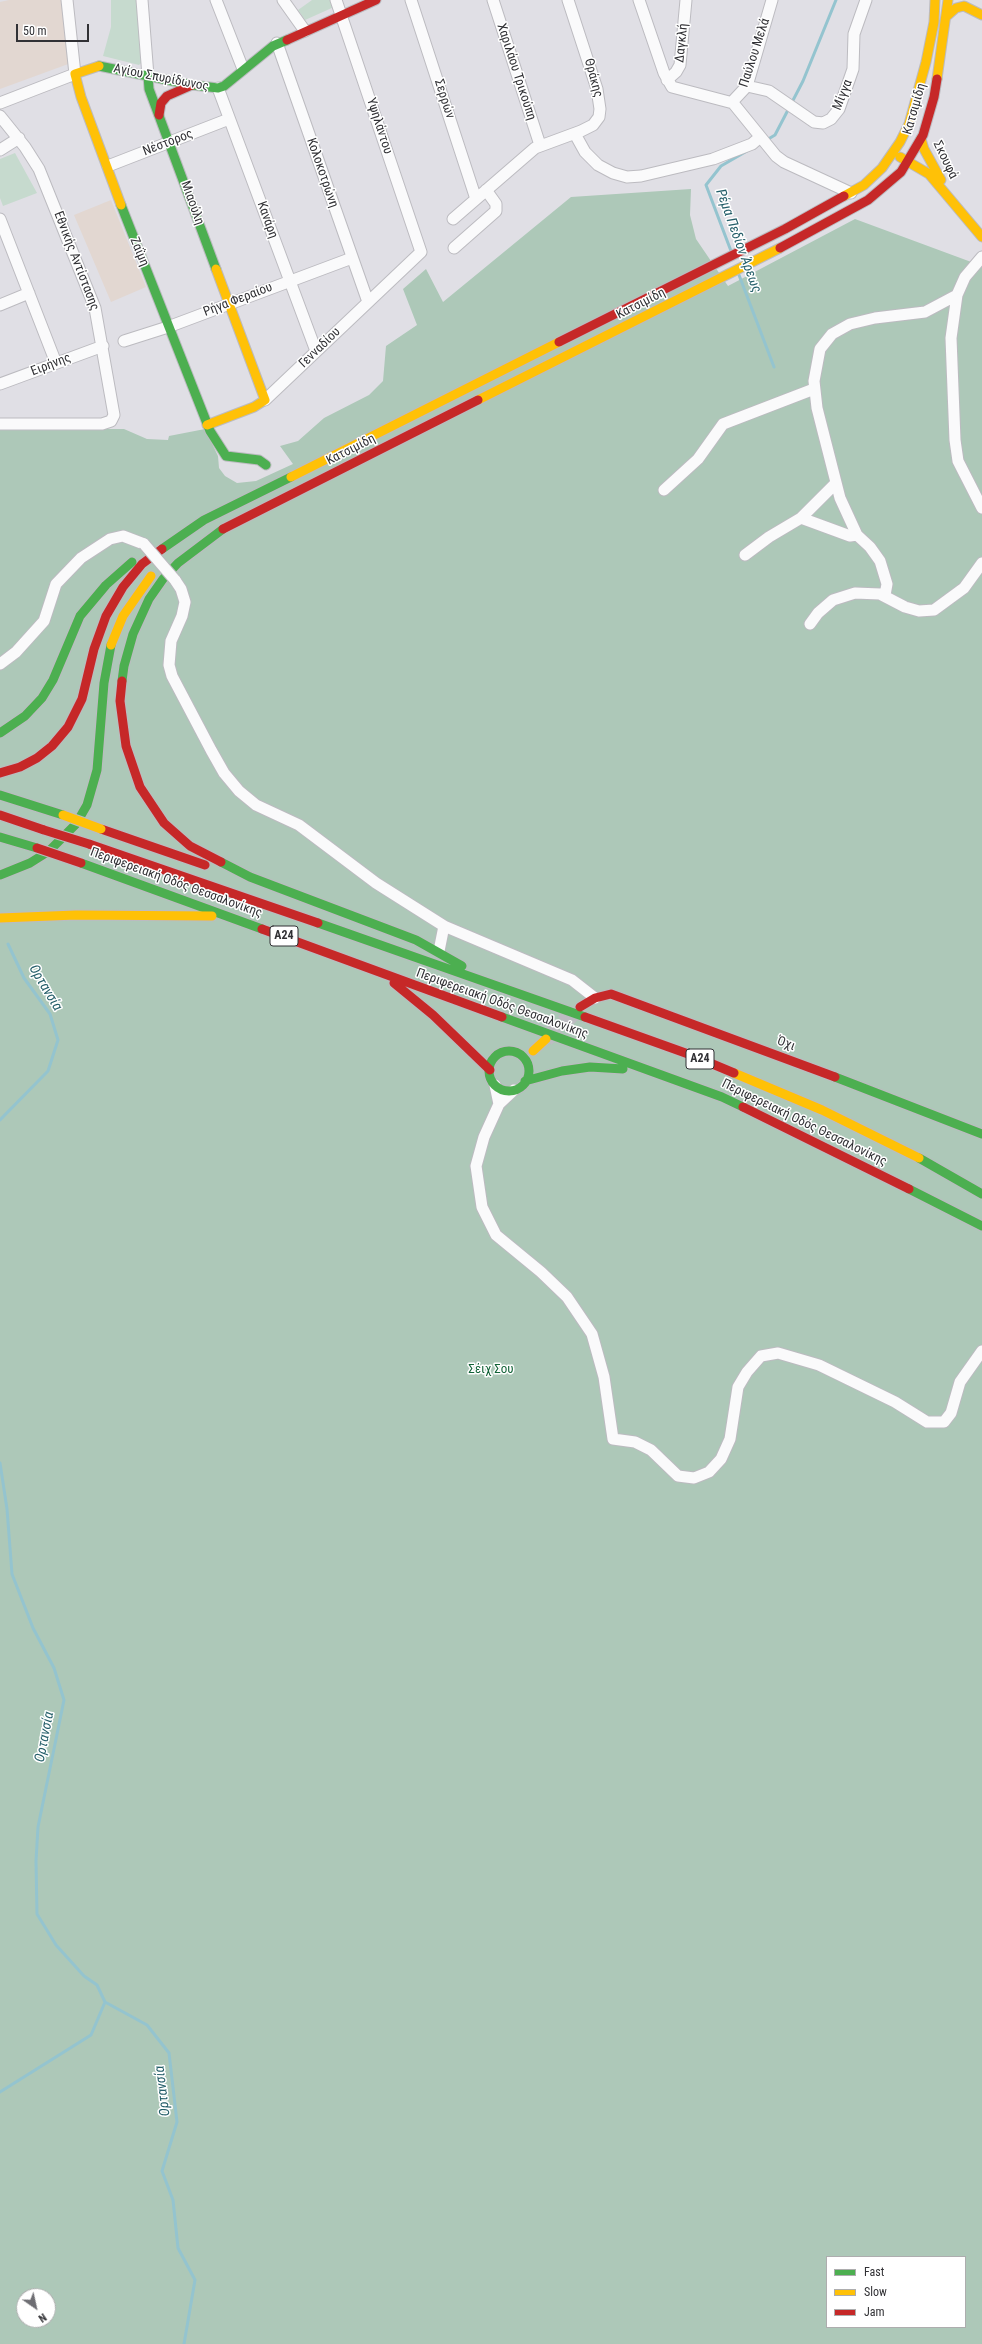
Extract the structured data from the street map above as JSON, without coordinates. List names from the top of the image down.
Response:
{
  "streets": {
    "main road": [
      "Αγίου Σπυρίδωνος",
      "Κατσιμίδη",
      "Σκουφά",
      "Μιαούλη",
      "Ζαΐμη",
      "Γενναδίου",
      "Περιφερειακή Οδός Θεσσαλονίκης",
      "Α24",
      "Όχι"
    ],
    "street": [
      "Δαγκλή",
      "Παύλου Μελά",
      "Χαριλάου Τρικούπη",
      "Θράκης",
      "Μίγγα",
      "Σερρών",
      "Υψηλάντου",
      "Νέστορος",
      "Κολοκοτρώνη",
      "Κανάρη",
      "Εθνικής Αντίστασης",
      "Ρήγα Φεραίου",
      "Ειρήνης"
    ]
  },
  "crossings": [
    ["Παύλου Μελά", "Μίγγα"],
    ["Χαριλάου Τρικούπη", "Θράκης"],
    ["Αγίου Σπυρίδωνος", "Υψηλάντου"],
    ["Αγίου Σπυρίδωνος", "Κολοκοτρώνη"],
    ["Αγίου Σπυρίδωνος", "Μιαούλη"],
    ["Αγίου Σπυρίδωνος", "Κανάρη"],
    ["Αγίου Σπυρίδωνος", "Ζαΐμη"],
    ["Κατσιμίδη", "Σκουφά"],
    ["Υψηλάντου", "Γενναδίου"],
    ["Νέστορος", "Μιαούλη"],
    ["Νέστορος", "Κανάρη"],
    ["Νέστορος", "Ζαΐμη"],
    ["Κολοκοτρώνη", "Ρήγα Φεραίου"],
    ["Κολοκοτρώνη", "Γενναδίου"],
    ["Μιαούλη", "Ρήγα Φεραίου"],
    ["Μιαούλη", "Γενναδίου"],
    ["Κανάρη", "Ρήγα Φεραίου"],
    ["Κανάρη", "Γενναδίου"],
    ["Ζαΐμη", "Ρήγα Φεραίου"],
    ["Ζαΐμη", "Γενναδίου"],
    ["Εθνικής Αντίστασης", "Ειρήνης"]
  ],
  "water": ["Ρέμα Πεδίον Άρεως", "Ορτανσία"],
  "parks": ["Σέιχ Σου"],
  "legend": ["Fast", "Slow", "Jam"],
  "scale_bar": "50 m",
  "north": "bottom right"
}
